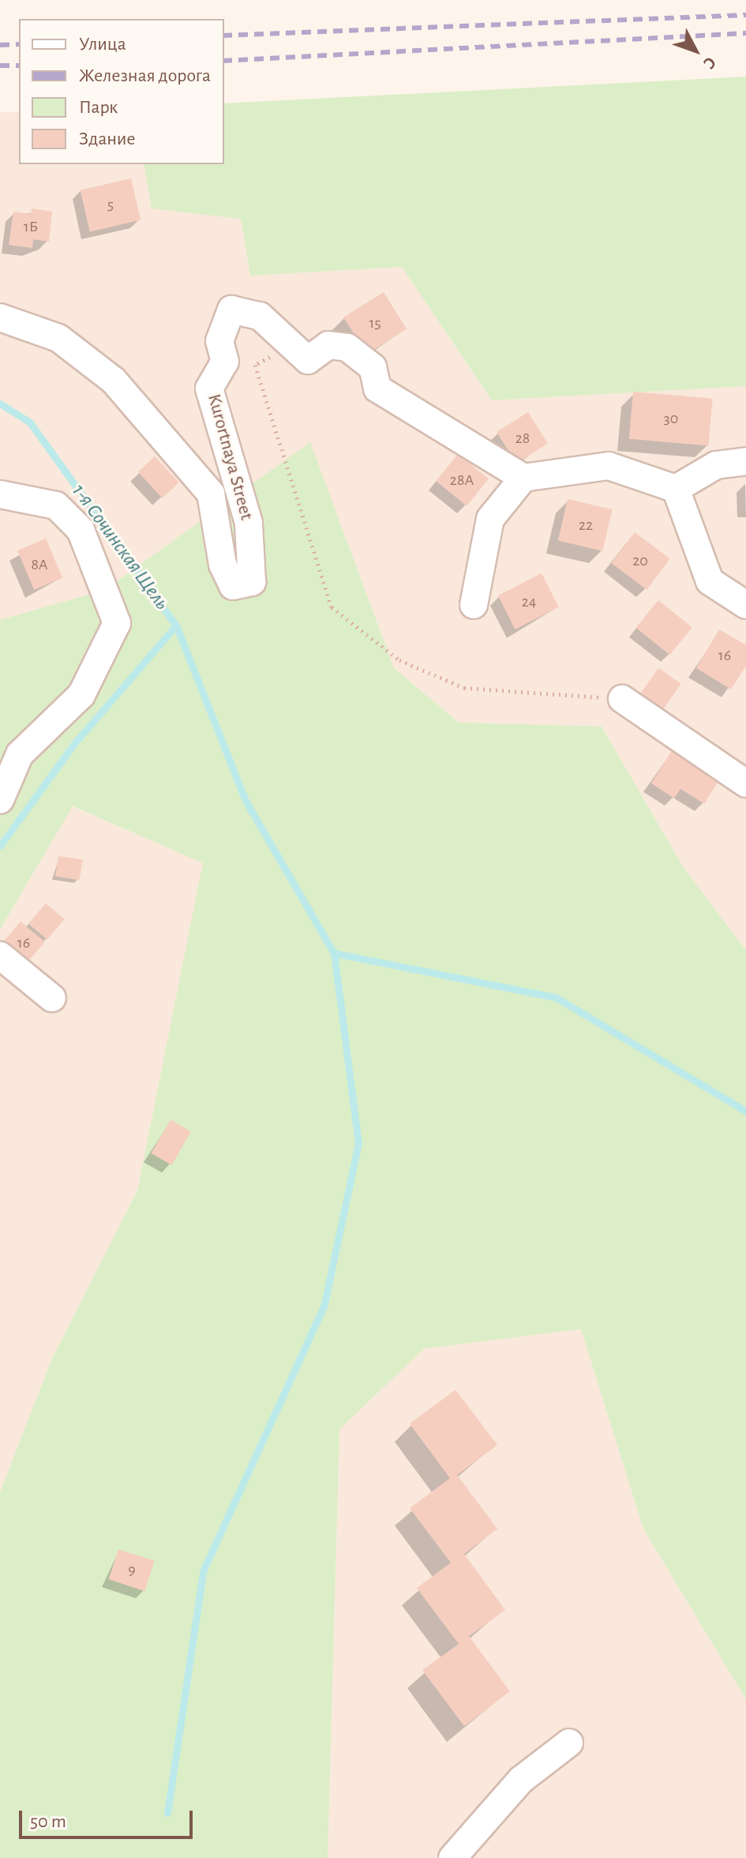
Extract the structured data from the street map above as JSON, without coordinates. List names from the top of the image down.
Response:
{
  "streets": {
    "street": ["Kurortnaya Street"]
  },
  "water": ["1-я Сочинская Щель"],
  "house_numbers": [
    "5",
    "1Б",
    "15",
    "30",
    "28",
    "28А",
    "22",
    "20",
    "8А",
    "24",
    "16",
    "16",
    "9"
  ],
  "legend": [
    "Улица",
    "Железная дорога",
    "Парк",
    "Здание"
  ],
  "scale_bar": "50 m",
  "north": "bottom right"
}
